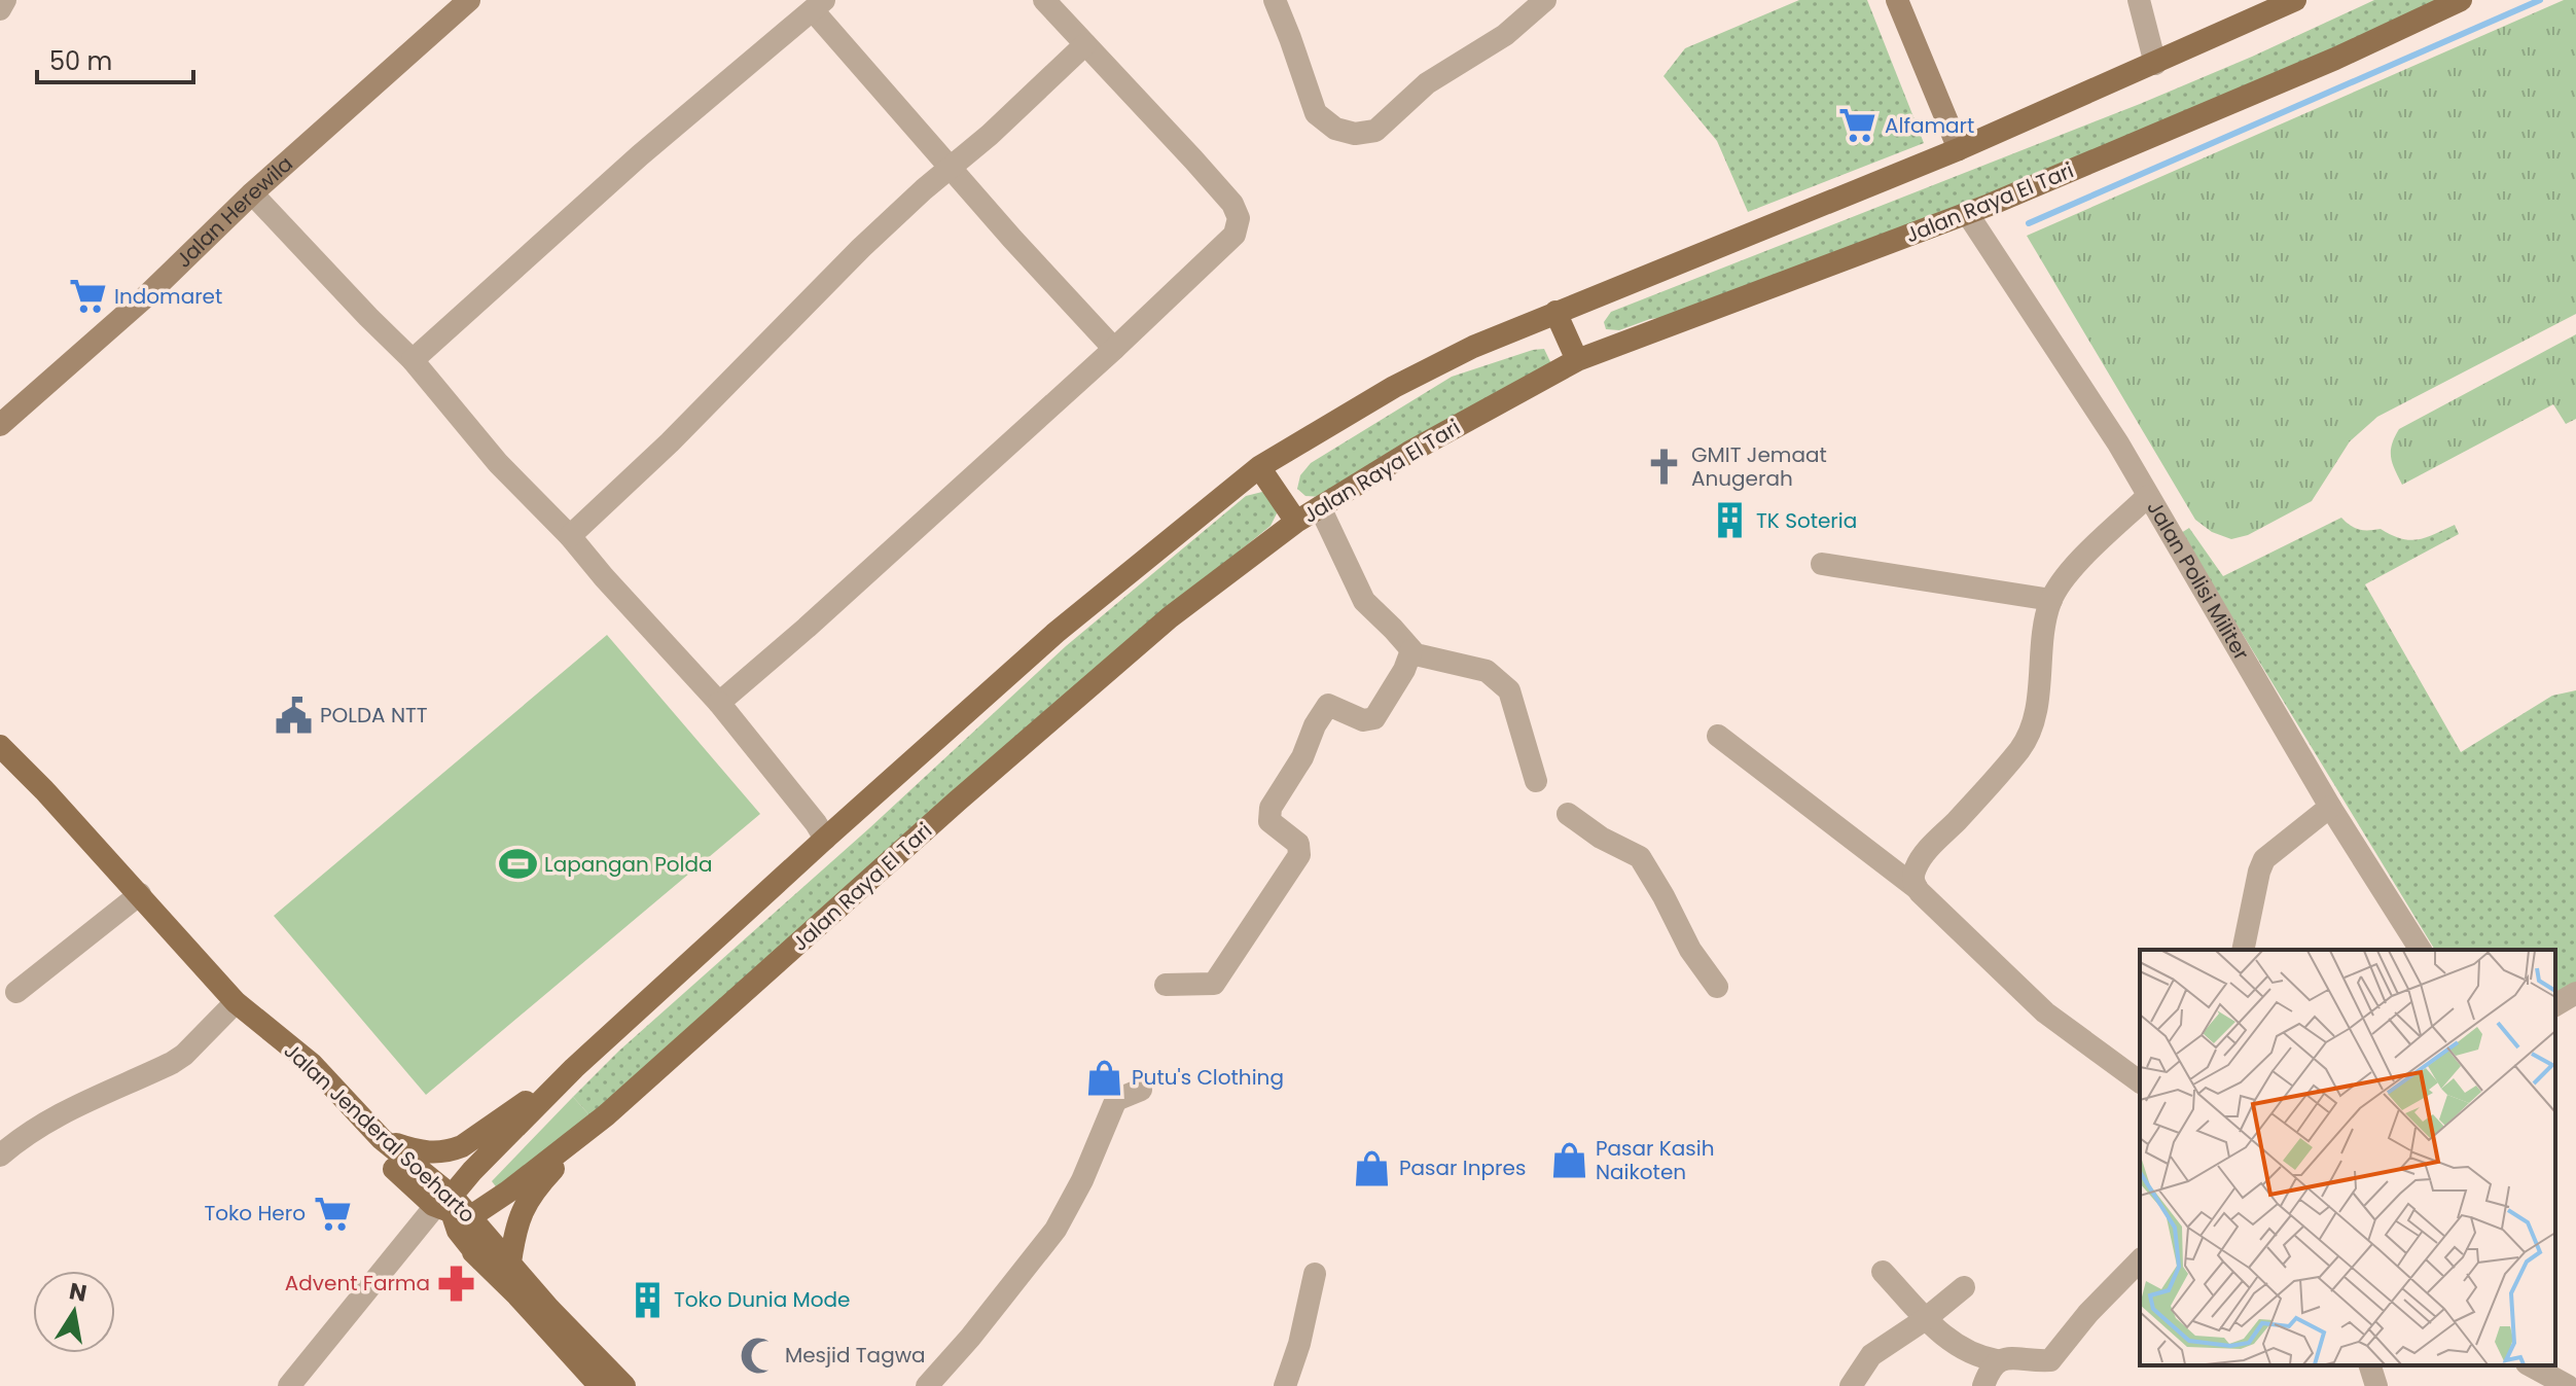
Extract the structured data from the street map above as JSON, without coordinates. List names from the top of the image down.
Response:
{
  "streets": {
    "main road": ["Jalan Raya El Tari", "Jalan Herewila", "Jalan Jenderal Soeharto"],
    "street": ["Jalan Polisi Militer"]
  },
  "crossings": [
    ["Jalan Raya El Tari", "Jalan Polisi Militer"],
    ["Jalan Raya El Tari", "Jalan Jenderal Soeharto"]
  ],
  "places": {
    "supermarket": ["Alfamart", "Indomaret", "Toko Hero"],
    "church": ["GMIT Jemaat Anugerah"],
    "building": ["TK Soteria", "Toko Dunia Mode"],
    "public building": ["POLDA NTT"],
    "sports": ["Lapangan Polda"],
    "shop": ["Putu's Clothing", "Pasar Kasih Naikoten", "Pasar Inpres"],
    "pharmacy": ["Advent Farma"],
    "mosque": ["Mesjid Tagwa"]
  },
  "scale_bar": "50 m",
  "north": "top"
}
